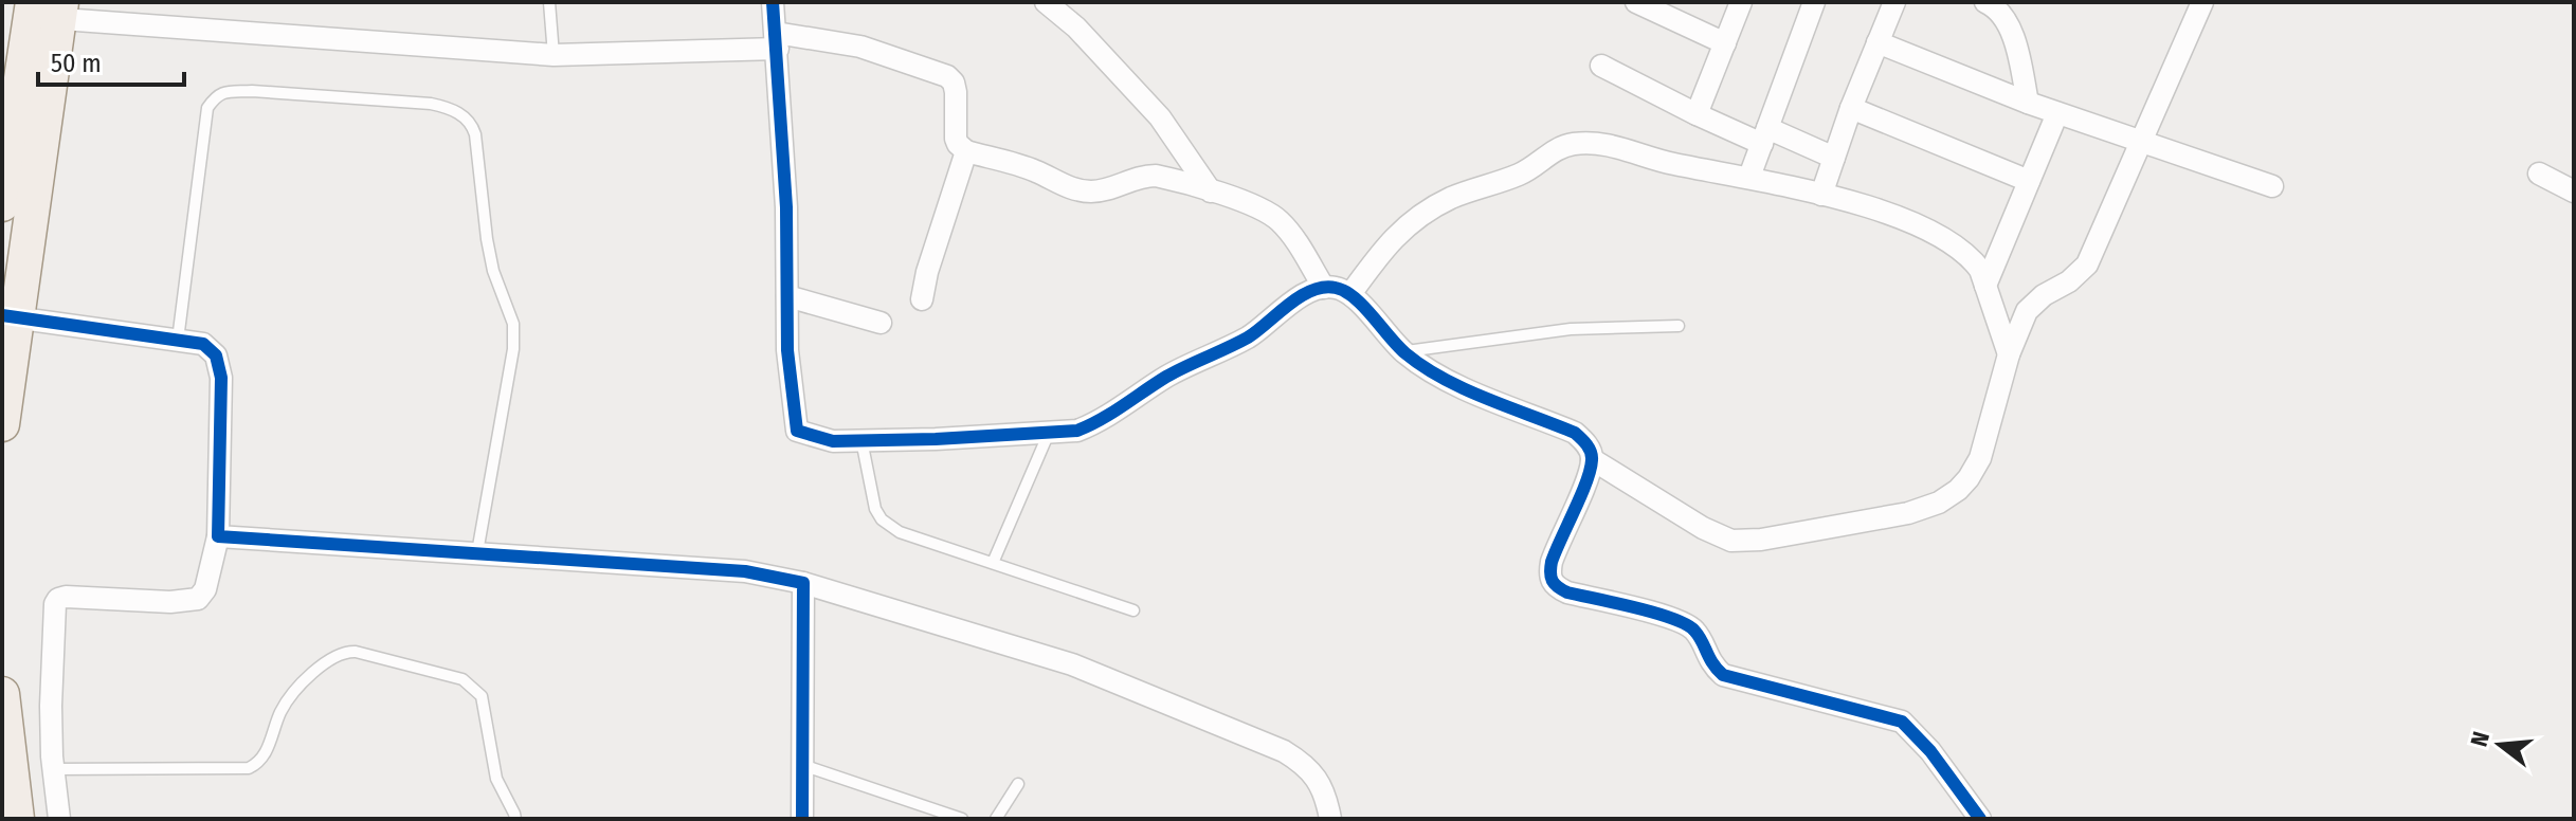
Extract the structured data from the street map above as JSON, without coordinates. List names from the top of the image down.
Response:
{
  "scale_bar": "50 m",
  "north": "left"
}
